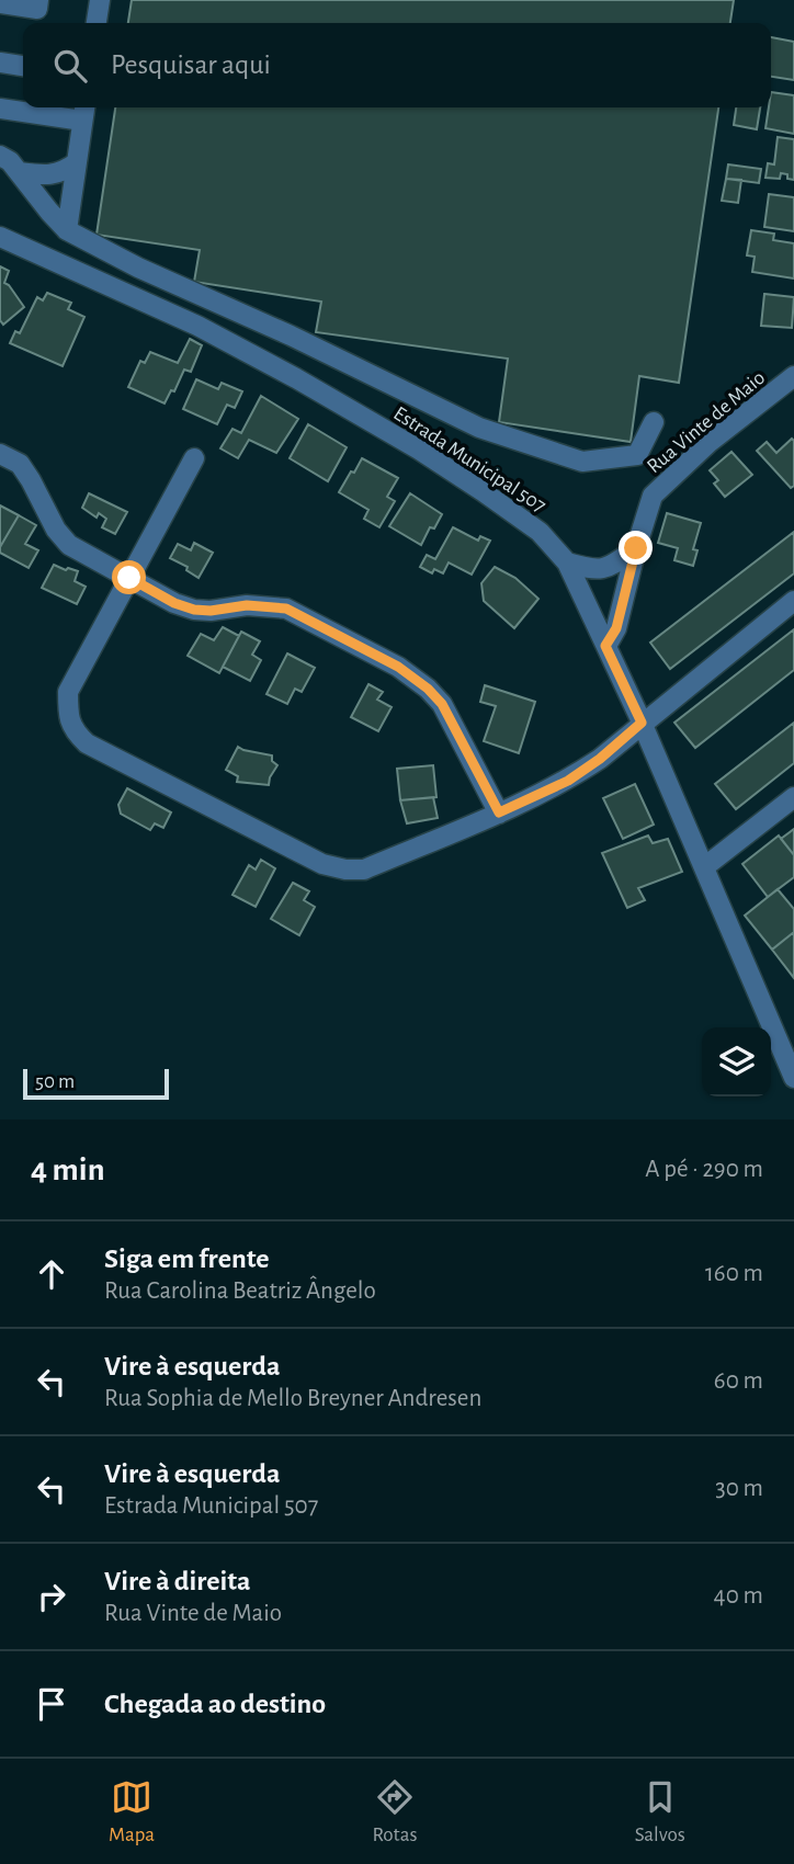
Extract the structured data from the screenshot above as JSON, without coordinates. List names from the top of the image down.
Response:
{
  "streets": {
    "street": ["Rua Vinte de Maio", "Estrada Municipal 507"]
  },
  "crossings": [
    ["Rua Vinte de Maio", "Estrada Municipal 507"]
  ],
  "scale_bar": "50 m",
  "page": {
    "search": "Pesquisar aqui",
    "scale": "50 m",
    "heading": ["4 min", "A pé · 290 m"],
    "list": [
      ["Siga em frente", "Rua Carolina Beatriz Ângelo", "160 m"],
      ["Vire à esquerda", "Rua Sophia de Mello Breyner Andresen", "60 m"],
      ["Vire à esquerda", "Estrada Municipal 507", "30 m"],
      ["Vire à direita", "Rua Vinte de Maio", "40 m"],
      "Chegada ao destino"
    ],
    "nav": ["Mapa", "Rotas", "Salvos"]
  }
}
